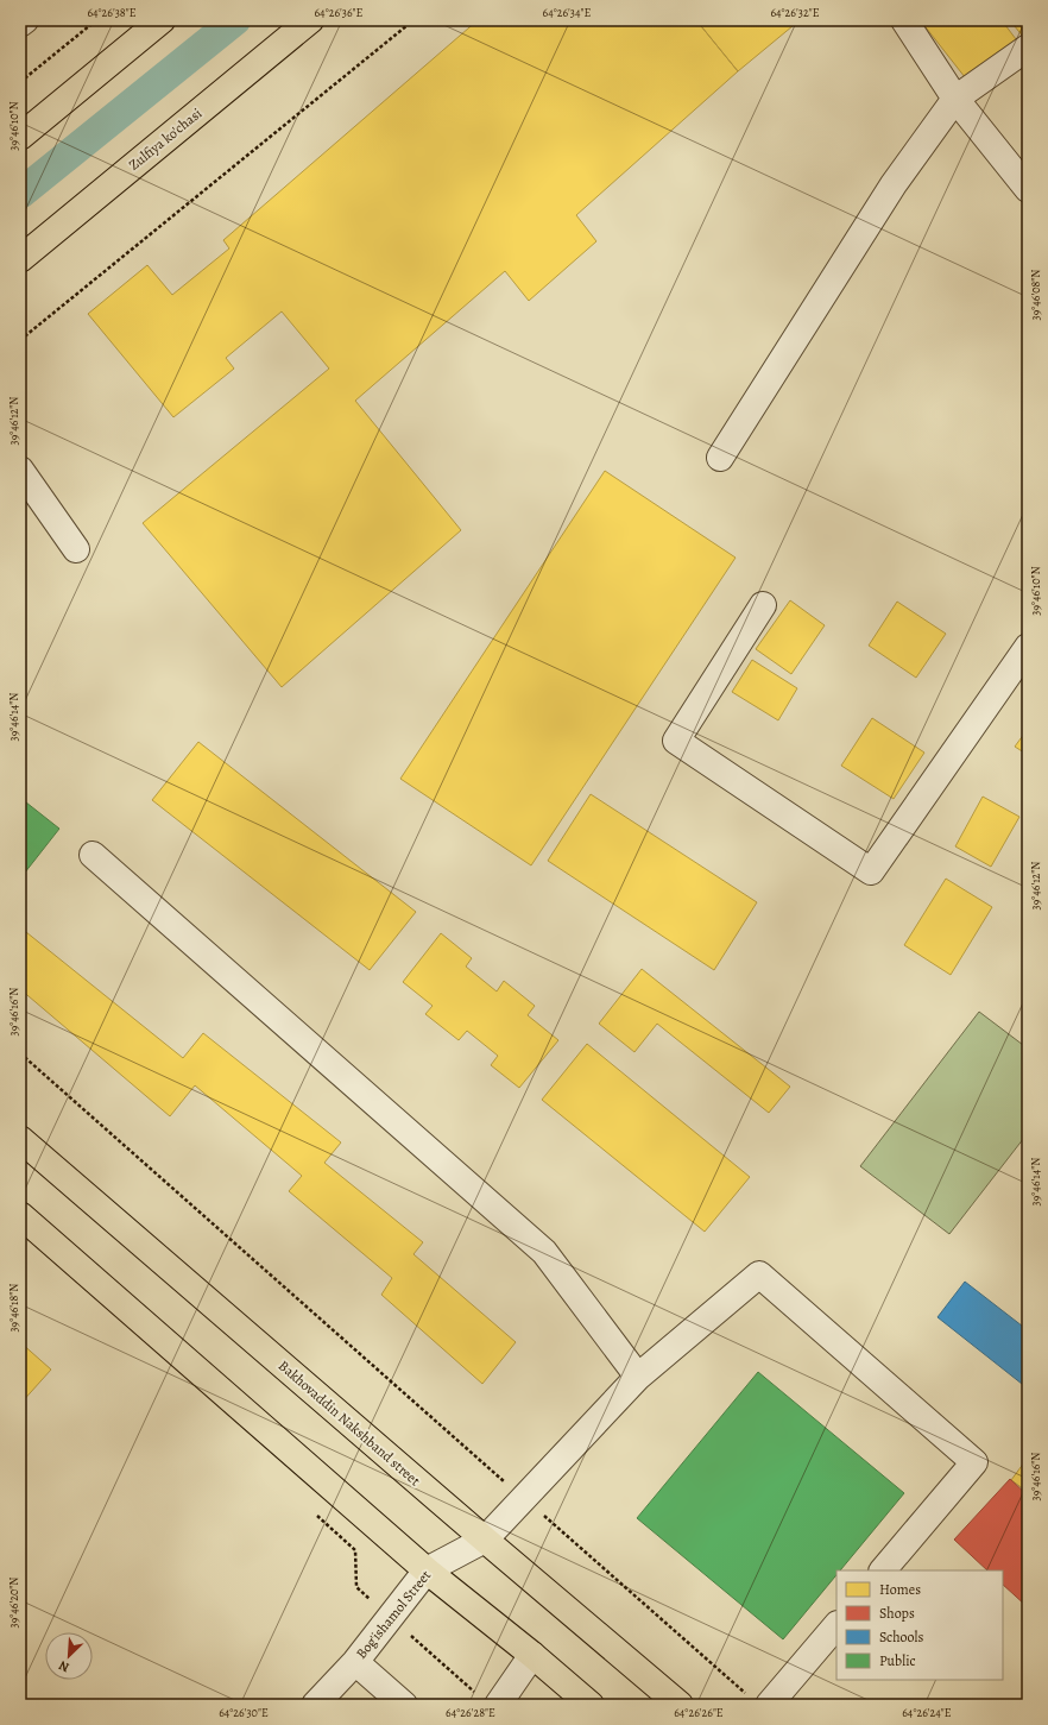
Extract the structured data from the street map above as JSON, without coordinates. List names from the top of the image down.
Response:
{
  "streets": {
    "main road": ["Zulfiya ko'chasi", "Bakhovaddin Nakshband street"],
    "street": ["Bog'ishamol Street"]
  },
  "crossings": [
    ["Bakhovaddin Nakshband street", "Bog'ishamol Street"]
  ],
  "legend": [
    "Homes",
    "Shops",
    "Schools",
    "Public"
  ],
  "north": "bottom left",
  "coordinates": [
    "64°26'38\"E",
    "64°26'36\"E",
    "64°26'34\"E",
    "64°26'32\"E",
    "39°46'10\"N",
    "39°46'08\"N",
    "39°46'12\"N",
    "39°46'14\"N",
    "39°46'16\"N",
    "39°46'18\"N",
    "39°46'20\"N",
    "64°26'30\"E",
    "64°26'28\"E",
    "64°26'26\"E",
    "64°26'24\"E"
  ]
}
